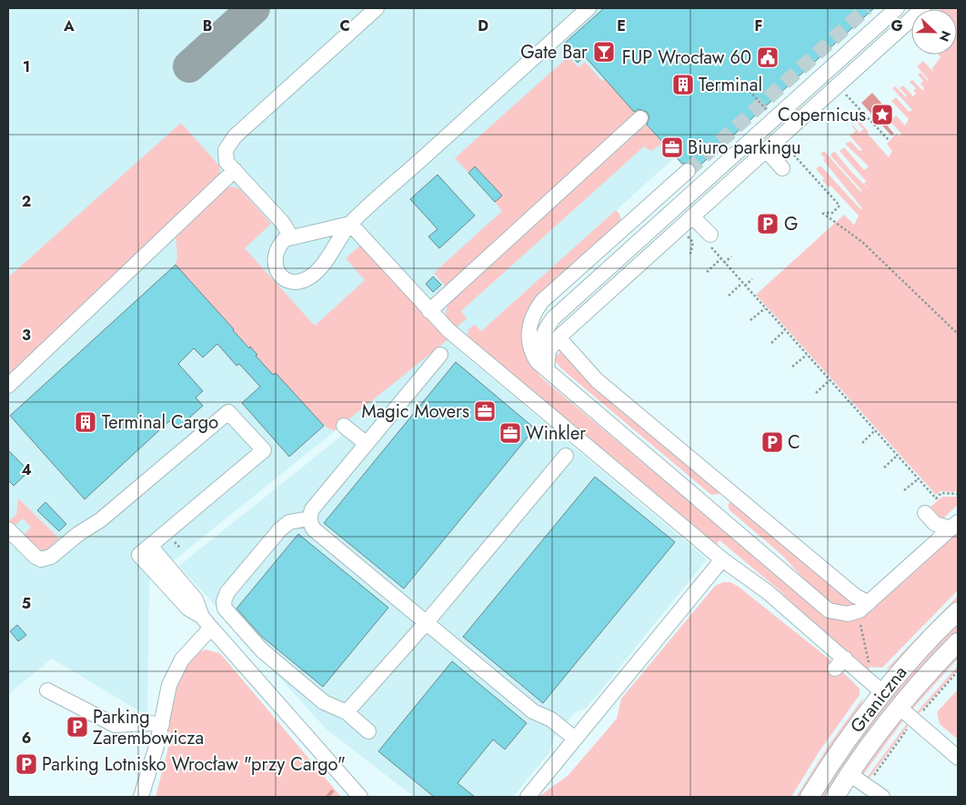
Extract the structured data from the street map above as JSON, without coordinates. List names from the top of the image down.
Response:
{
  "streets": {
    "main road": ["Graniczna"]
  },
  "places": {
    "bar": ["Gate Bar"],
    "public building": ["FUP Wrocław 60"],
    "building": ["Terminal", "Terminal Cargo"],
    "place": ["Copernicus"],
    "office": ["Biuro parkingu", "Magic Movers", "Winkler"],
    "parking": [
      "G",
      "C",
      "Parking Zarembowicza",
      "Parking Lotnisko Wrocław \"przy Cargo\""
    ]
  },
  "north": "right",
  "grid": {
    "columns": [
      "A",
      "B",
      "C",
      "D",
      "E",
      "F",
      "G"
    ],
    "rows": [
      "1",
      "2",
      "3",
      "4",
      "5",
      "6"
    ]
  }
}
